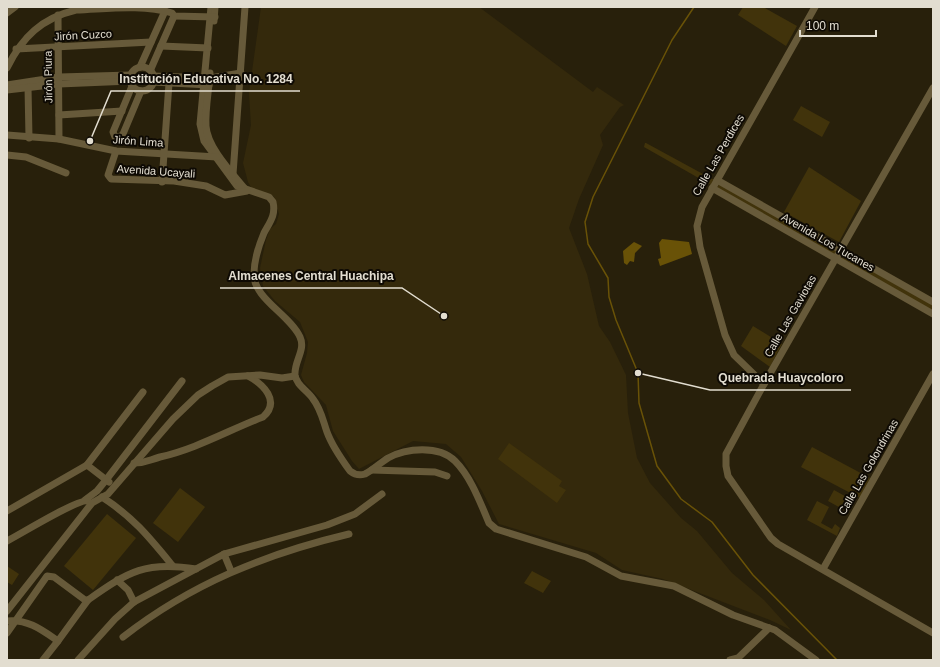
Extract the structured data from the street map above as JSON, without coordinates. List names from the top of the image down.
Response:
{
  "streets": {
    "street": [
      "Jirón Cuzco",
      "Jirón Piura",
      "Jirón Lima",
      "Calle Las Perdices",
      "Avenida Ucayali",
      "Avenida Los Tucanes",
      "Calle Las Gaviotas",
      "Calle Las Golondrinas"
    ]
  },
  "crossings": [
    ["Jirón Cuzco", "Jirón Piura"],
    ["Jirón Piura", "Jirón Lima"],
    ["Jirón Lima", "Avenida Ucayali"],
    ["Calle Las Perdices", "Avenida Los Tucanes"],
    ["Calle Las Perdices", "Calle Las Gaviotas"],
    ["Avenida Los Tucanes", "Calle Las Gaviotas"],
    ["Calle Las Gaviotas", "Calle Las Golondrinas"]
  ],
  "places": ["Institución Educativa No. 1284", "Almacenes Central Huachipa", "Quebrada Huaycoloro"],
  "scale_bar": "100 m"
}
